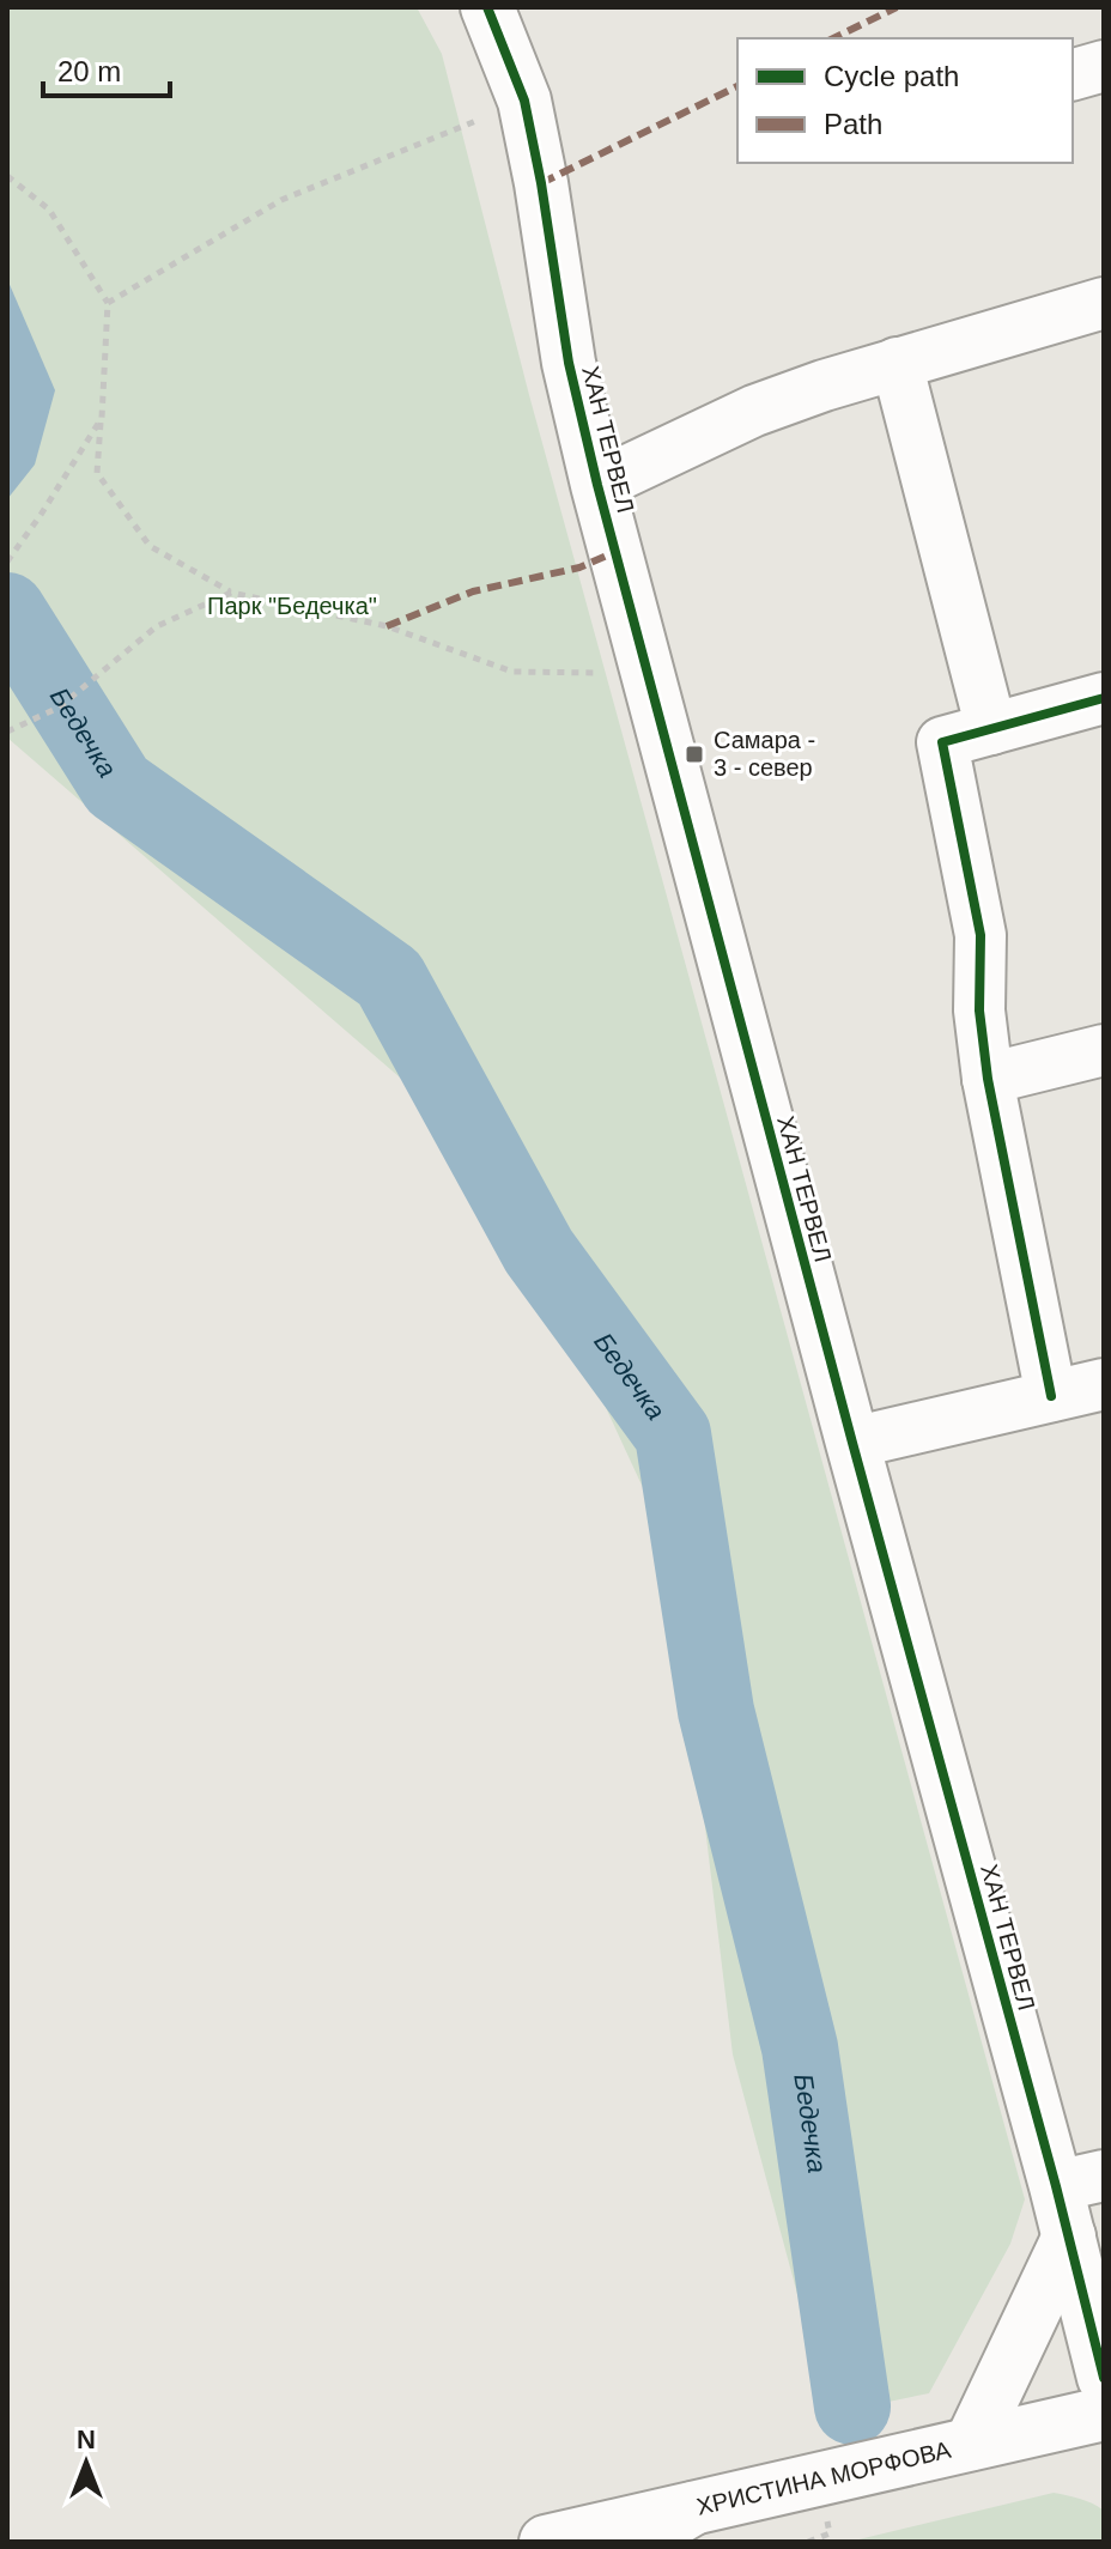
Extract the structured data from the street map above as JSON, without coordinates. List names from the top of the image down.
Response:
{
  "streets": {
    "street": ["ХАН ТЕРВЕЛ", "ХРИСТИНА МОРФОВА"]
  },
  "water": ["Бедечка"],
  "parks": ["Парк \"Бедечка\""],
  "places": {
    "transit": ["Самара - 3 - север"]
  },
  "legend": ["Cycle path", "Path"],
  "scale_bar": "20 m",
  "north": "top"
}
